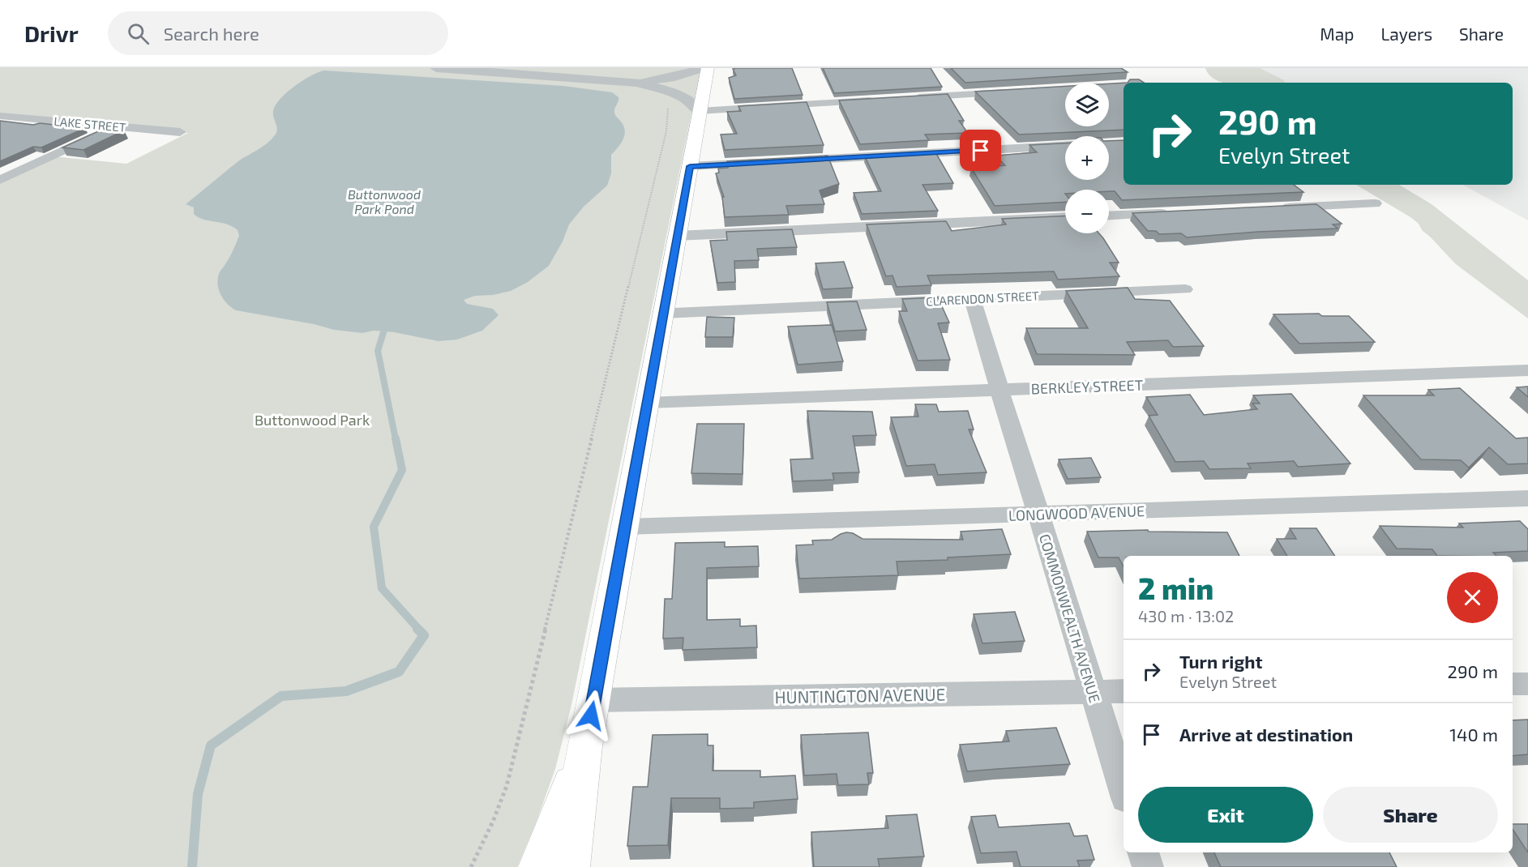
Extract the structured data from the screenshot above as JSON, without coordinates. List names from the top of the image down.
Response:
{
  "streets": {
    "street": [
      "LAKE STREET",
      "CLARENDON STREET",
      "BERKLEY STREET",
      "LONGWOOD AVENUE",
      "COMMONWEALTH AVENUE",
      "HUNTINGTON AVENUE"
    ]
  },
  "crossings": [
    ["CLARENDON STREET", "COMMONWEALTH AVENUE"],
    ["BERKLEY STREET", "COMMONWEALTH AVENUE"],
    ["LONGWOOD AVENUE", "COMMONWEALTH AVENUE"],
    ["COMMONWEALTH AVENUE", "HUNTINGTON AVENUE"]
  ],
  "water": ["Buttonwood Park Pond"],
  "parks": ["Buttonwood Park"],
  "page": {
    "header": "Drivr",
    "search": "Search here",
    "nav": ["Map", "Layers", "Share"],
    "map_buttons": ["+", "−"],
    "turn": ["290 m", "Evelyn Street"],
    "heading": ["2 min", "430 m · 13:02"],
    "list": [
      {
        "name": "Turn right",
        "note": "Evelyn Street",
        "value": "290 m"
      },
      {
        "name": "Arrive at destination",
        "value": "140 m"
      }
    ],
    "buttons": ["Exit", "Share"]
  }
}
